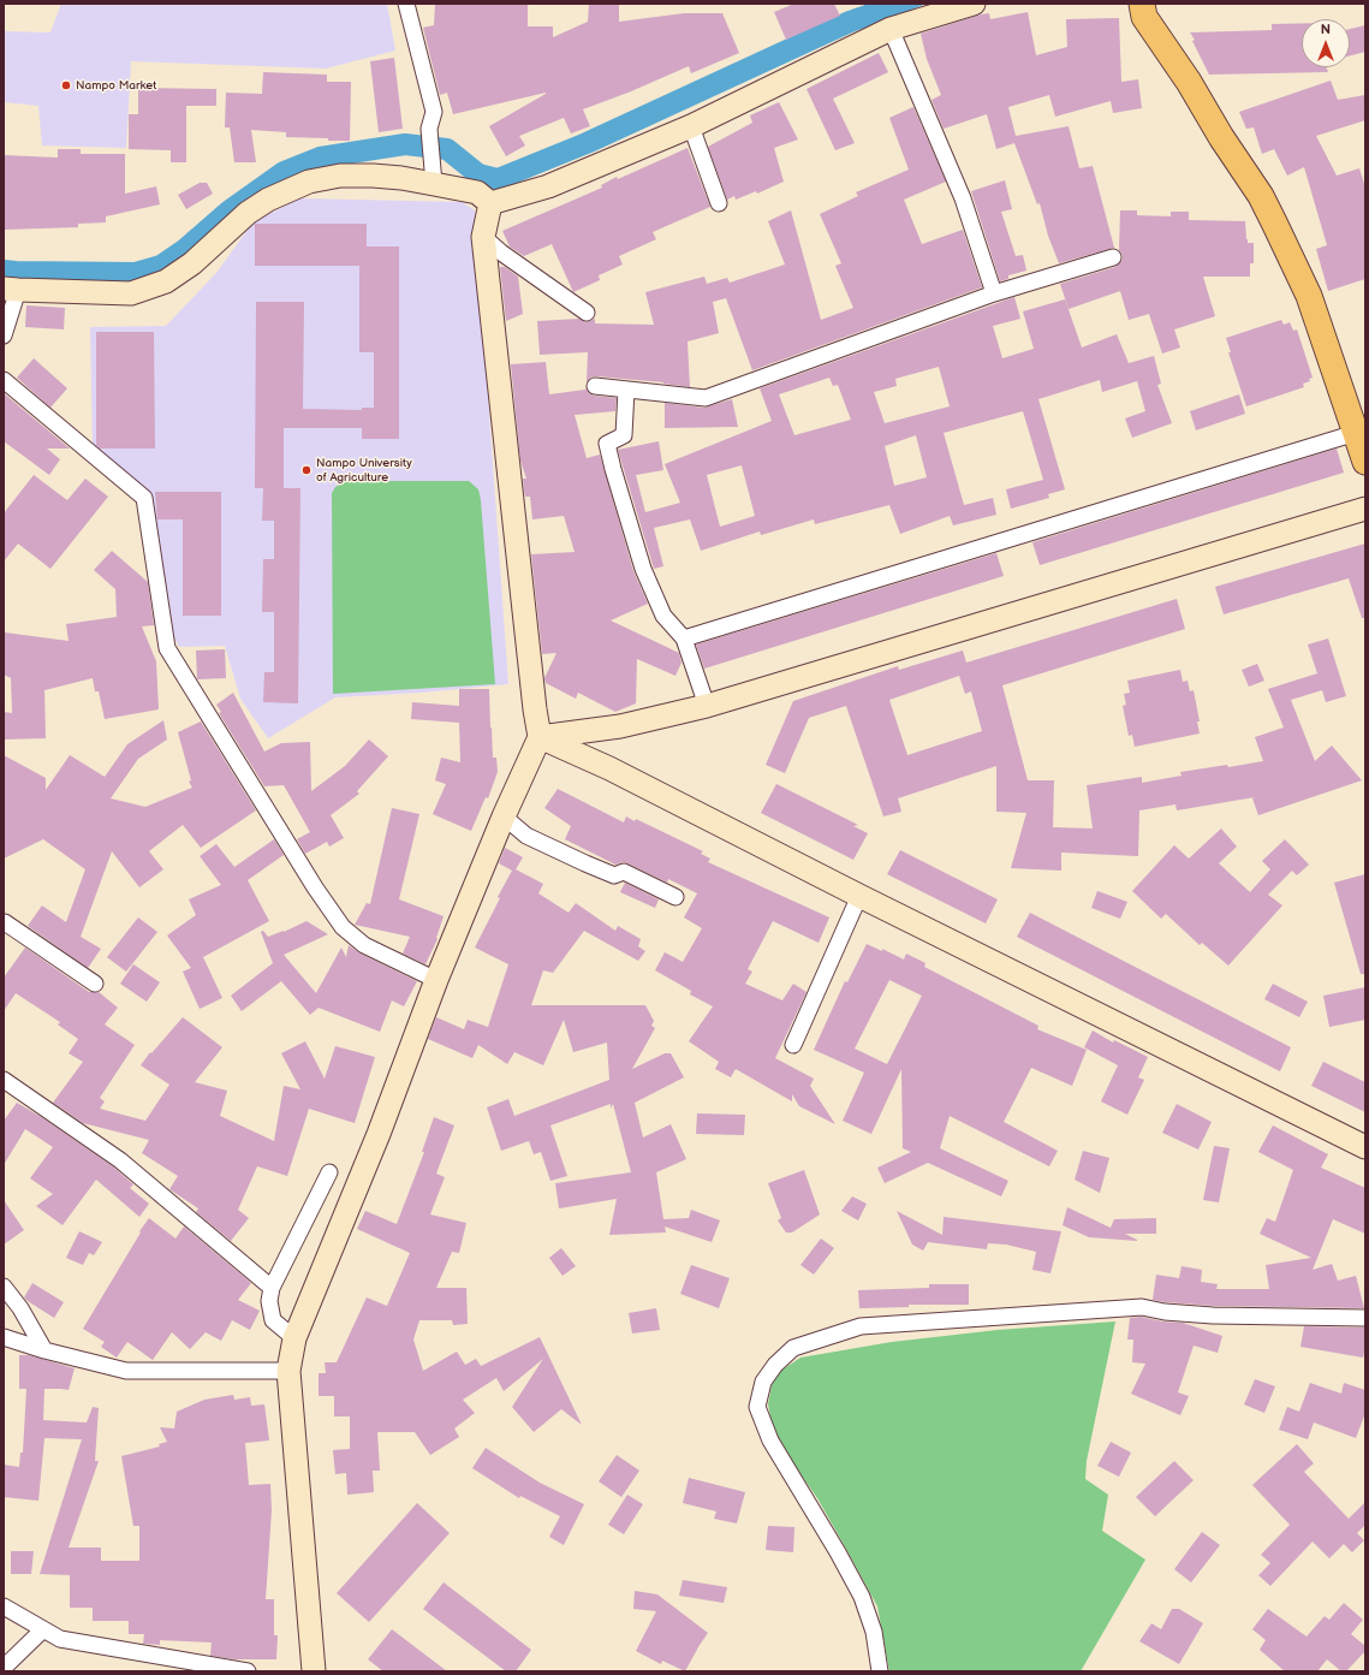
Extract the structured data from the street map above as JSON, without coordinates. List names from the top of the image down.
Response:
{
  "places": ["Nampo Market", "Nampo University of Agriculture"],
  "north": "top"
}
